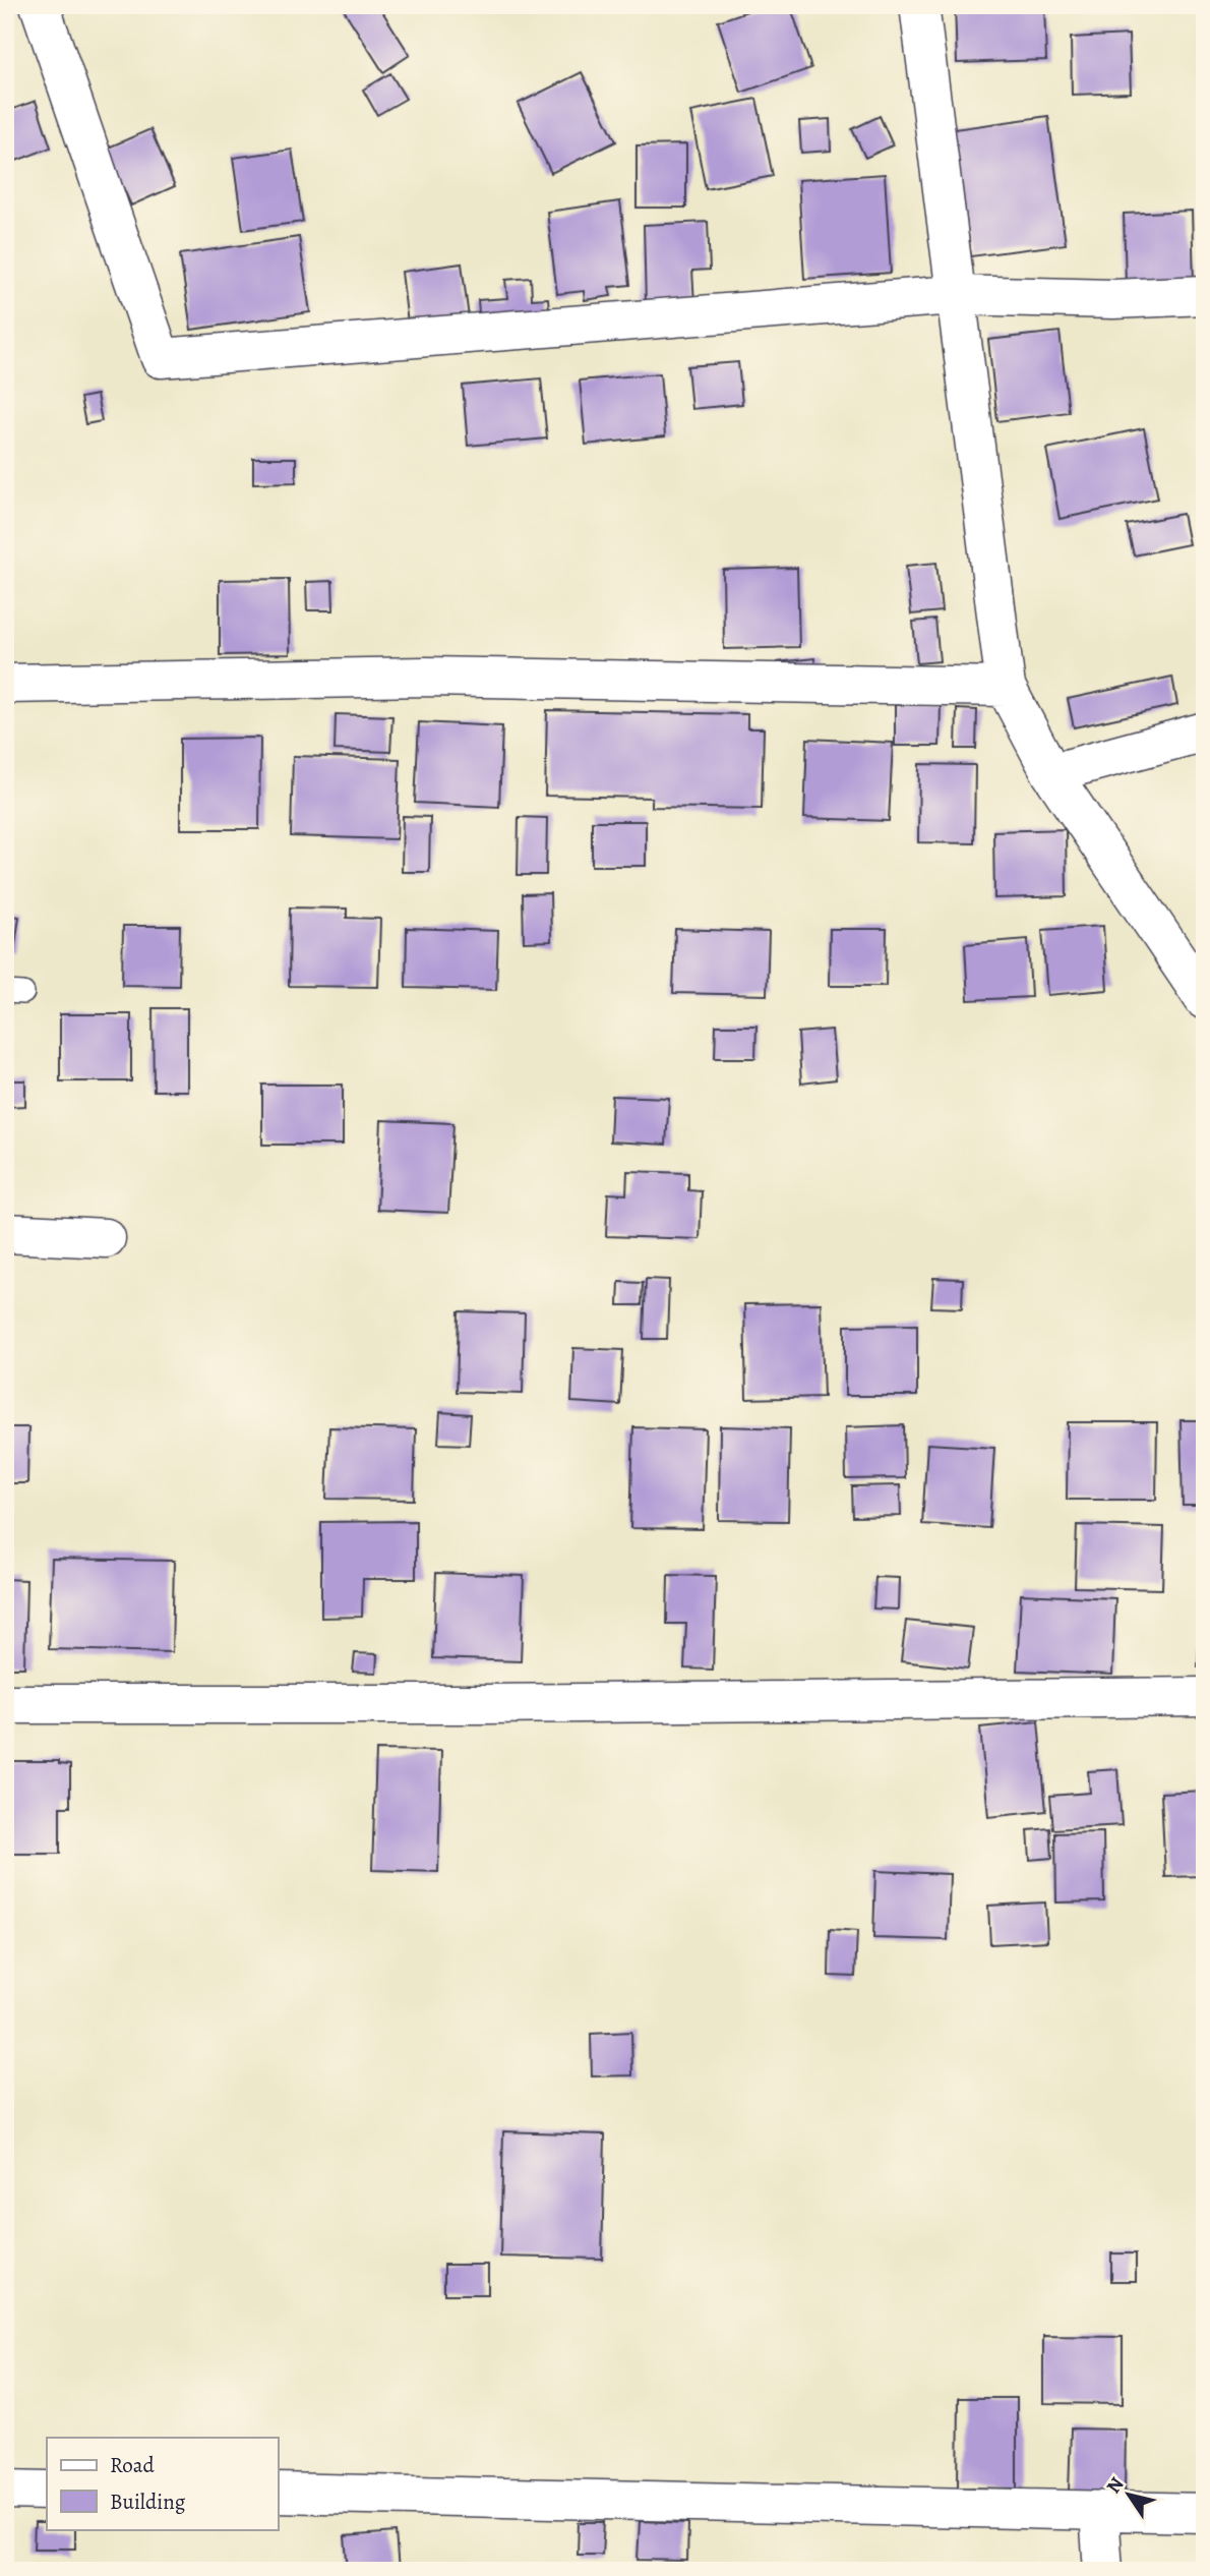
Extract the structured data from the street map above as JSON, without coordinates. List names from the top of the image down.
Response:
{
  "legend": ["Road", "Building"],
  "north": "top left"
}
